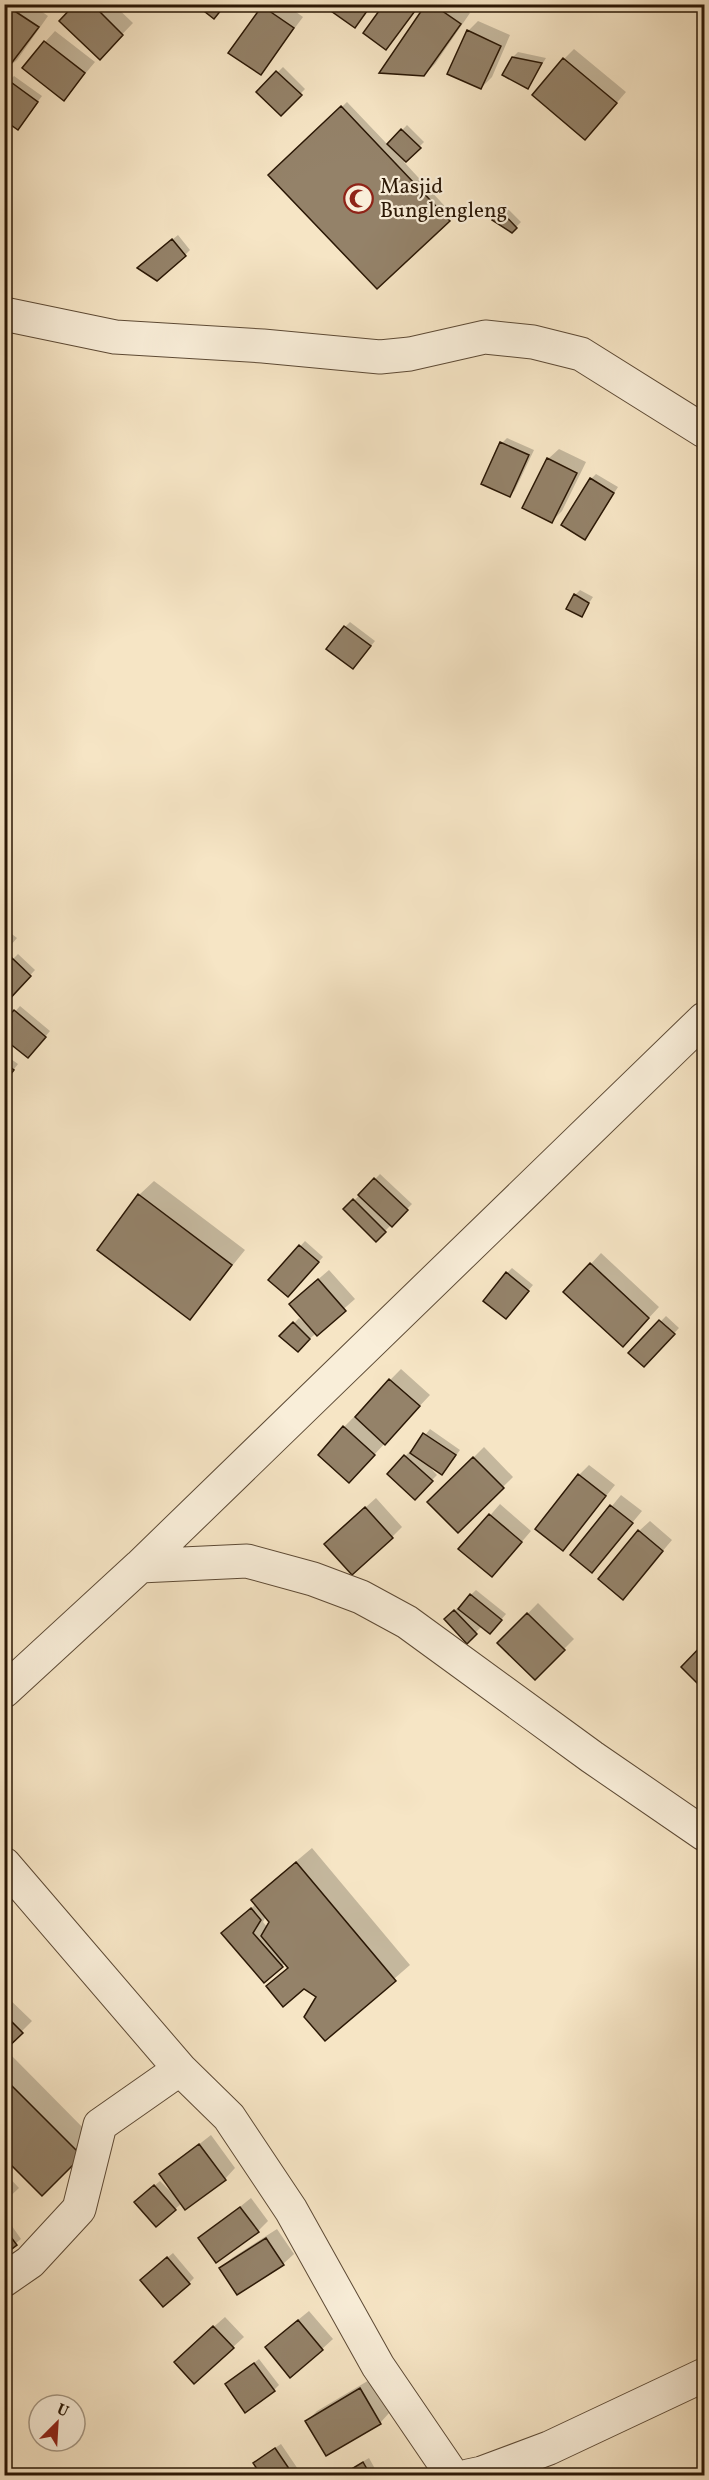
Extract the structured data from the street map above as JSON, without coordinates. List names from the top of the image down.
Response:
{
  "places": {
    "mosque": ["Masjid Bunglengleng"]
  },
  "north": "top right"
}
